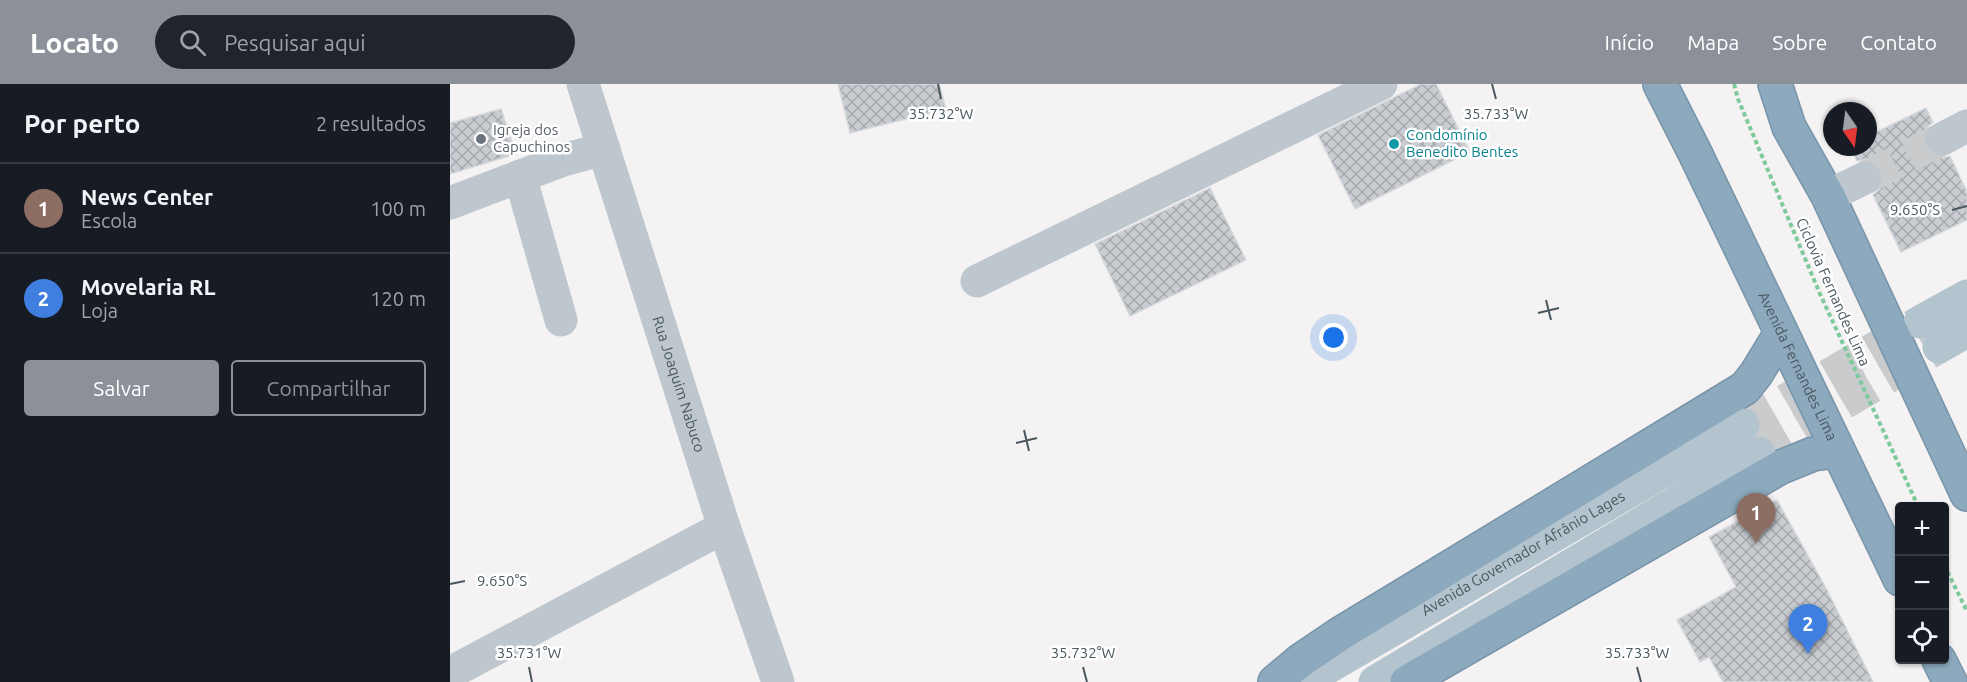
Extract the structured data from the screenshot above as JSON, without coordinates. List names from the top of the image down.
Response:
{
  "streets": {
    "highway": ["Avenida Fernandes Lima"],
    "main road": ["Avenida Governador Afrânio Lages"],
    "street": ["Rua Joaquim Nabuco"],
    "path": ["Ciclovia Fernandes Lima"]
  },
  "places": ["Igreja dos Capuchinos", "Condomínio Benedito Bentes"],
  "north": "bottom",
  "page": {
    "header": "Locato",
    "search": "Pesquisar aqui",
    "nav": [
      "Início",
      "Mapa",
      "Sobre",
      "Contato"
    ],
    "heading": ["Por perto", "2 resultados"],
    "list": [
      {
        "mark": "1",
        "name": "News Center",
        "note": "Escola",
        "value": "100 m"
      },
      {
        "mark": "2",
        "name": "Movelaria RL",
        "note": "Loja",
        "value": "120 m"
      }
    ],
    "buttons": ["Salvar", "Compartilhar"],
    "pins": ["1", "2"],
    "map_buttons": ["+", "−"]
  },
  "coordinates": [
    "35.732°W",
    "35.733°W",
    "9.650°S",
    "35.731°W"
  ]
}
